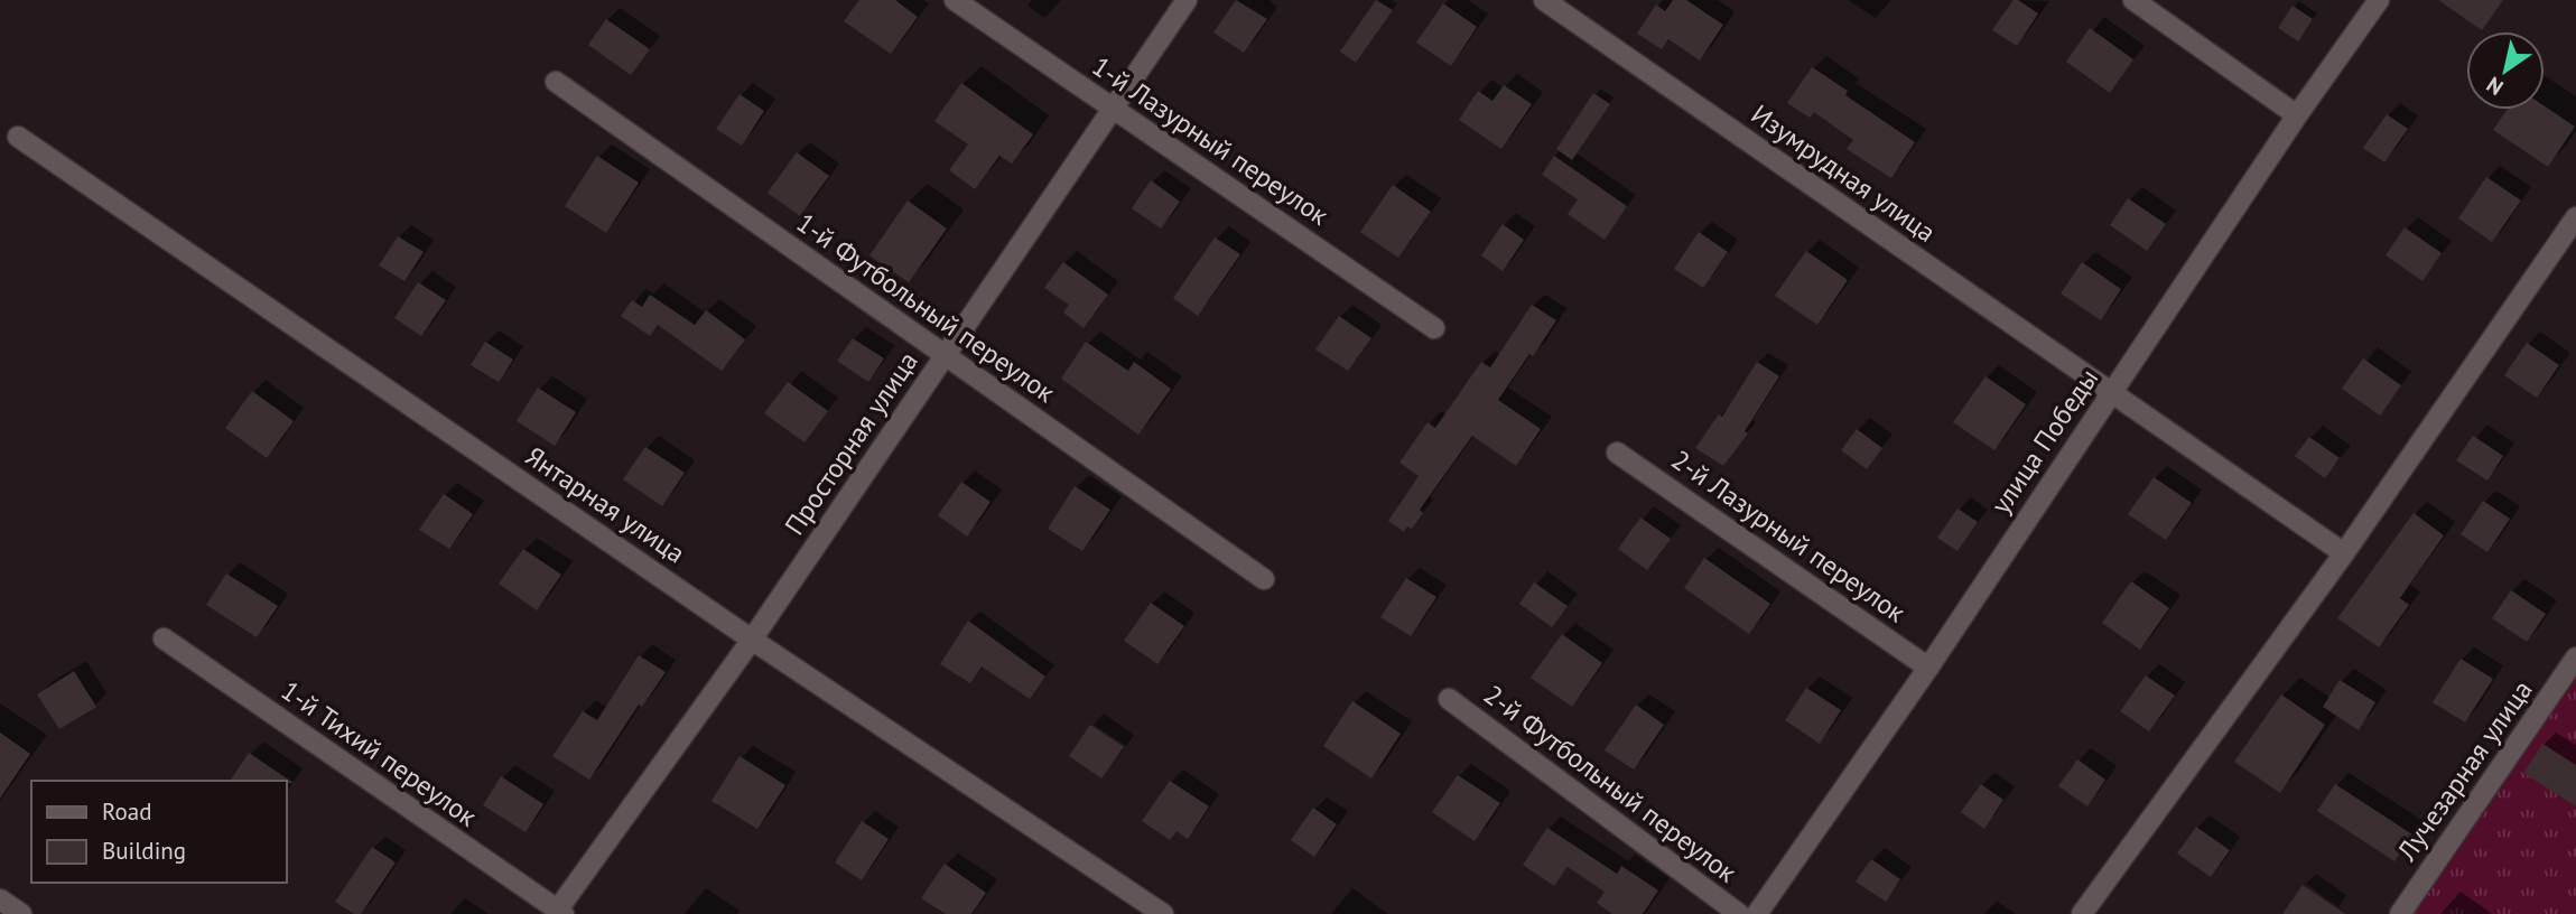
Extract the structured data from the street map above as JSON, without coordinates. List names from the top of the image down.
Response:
{
  "streets": {
    "street": [
      "1-й Лазурный переулок",
      "Изумрудная улица",
      "1-й Футбольный переулок",
      "улица Победы",
      "Просторная улица",
      "Янтарная улица",
      "2-й Лазурный переулок",
      "1-й Тихий переулок",
      "Лучезарная улица",
      "2-й Футбольный переулок"
    ]
  },
  "crossings": [
    ["1-й Лазурный переулок", "Просторная улица"],
    ["Изумрудная улица", "улица Победы"],
    ["1-й Футбольный переулок", "Просторная улица"],
    ["улица Победы", "2-й Лазурный переулок"],
    ["Просторная улица", "Янтарная улица"],
    ["Просторная улица", "1-й Тихий переулок"]
  ],
  "legend": ["Road", "Building"],
  "north": "bottom left"
}
